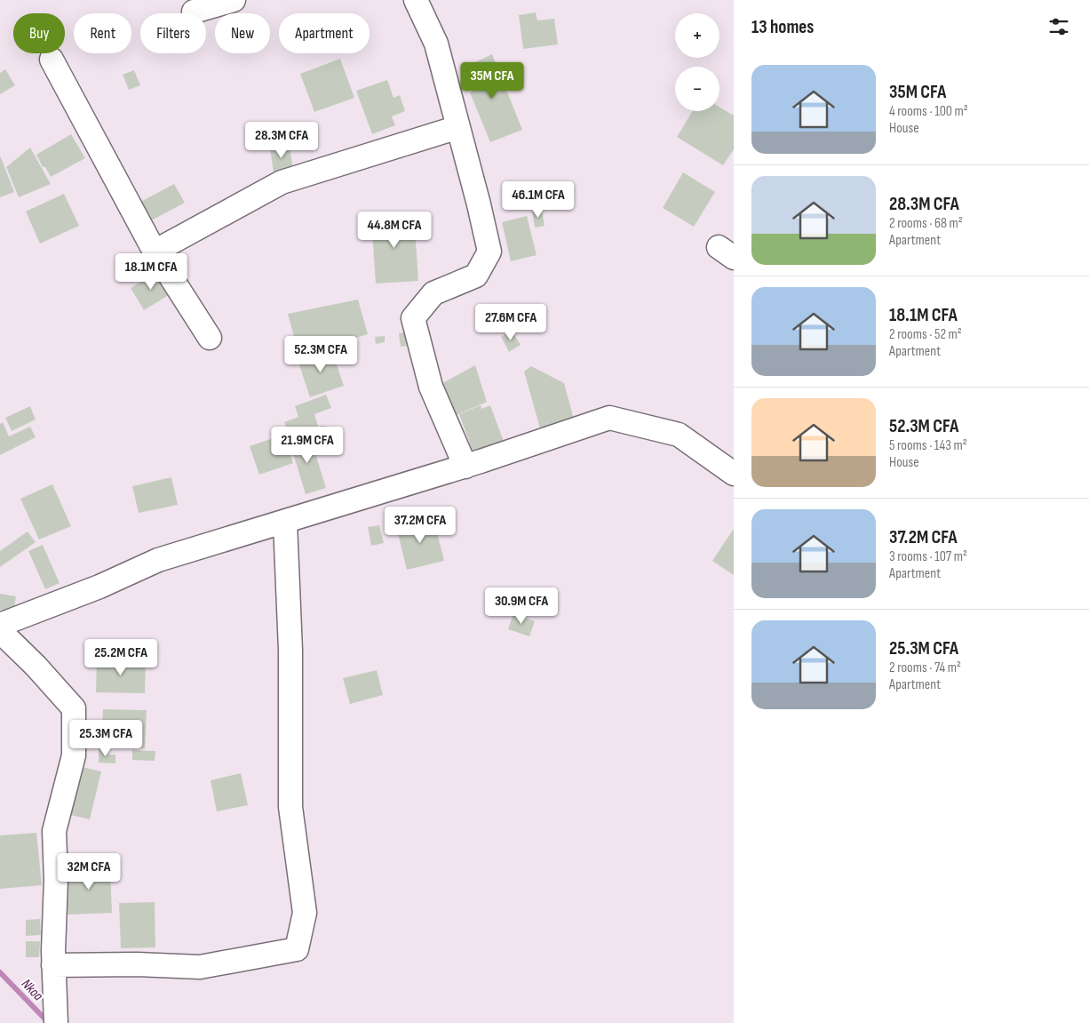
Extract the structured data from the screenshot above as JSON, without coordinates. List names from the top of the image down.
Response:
{
  "water": ["Nkoa"],
  "page": {
    "heading": "13 homes",
    "map_buttons": ["+", "−"],
    "chip": [
      "Buy",
      "Rent",
      "Filters",
      "New",
      "Apartment"
    ],
    "list": [
      {
        "name": "35M CFA",
        "note": "4 rooms · 100 m² · House"
      },
      {
        "name": "28.3M CFA",
        "note": "2 rooms · 68 m² · Apartment"
      },
      {
        "name": "18.1M CFA",
        "note": "2 rooms · 52 m² · Apartment"
      },
      {
        "name": "52.3M CFA",
        "note": "5 rooms · 143 m² · House"
      },
      {
        "name": "37.2M CFA",
        "note": "3 rooms · 107 m² · Apartment"
      },
      {
        "name": "25.3M CFA",
        "note": "2 rooms · 74 m² · Apartment"
      }
    ],
    "price": [
      "35M CFA",
      "28.3M CFA",
      "46.1M CFA",
      "44.8M CFA",
      "18.1M CFA",
      "27.6M CFA",
      "52.3M CFA",
      "21.9M CFA",
      "37.2M CFA",
      "30.9M CFA",
      "25.2M CFA",
      "25.3M CFA",
      "32M CFA"
    ]
  }
}
